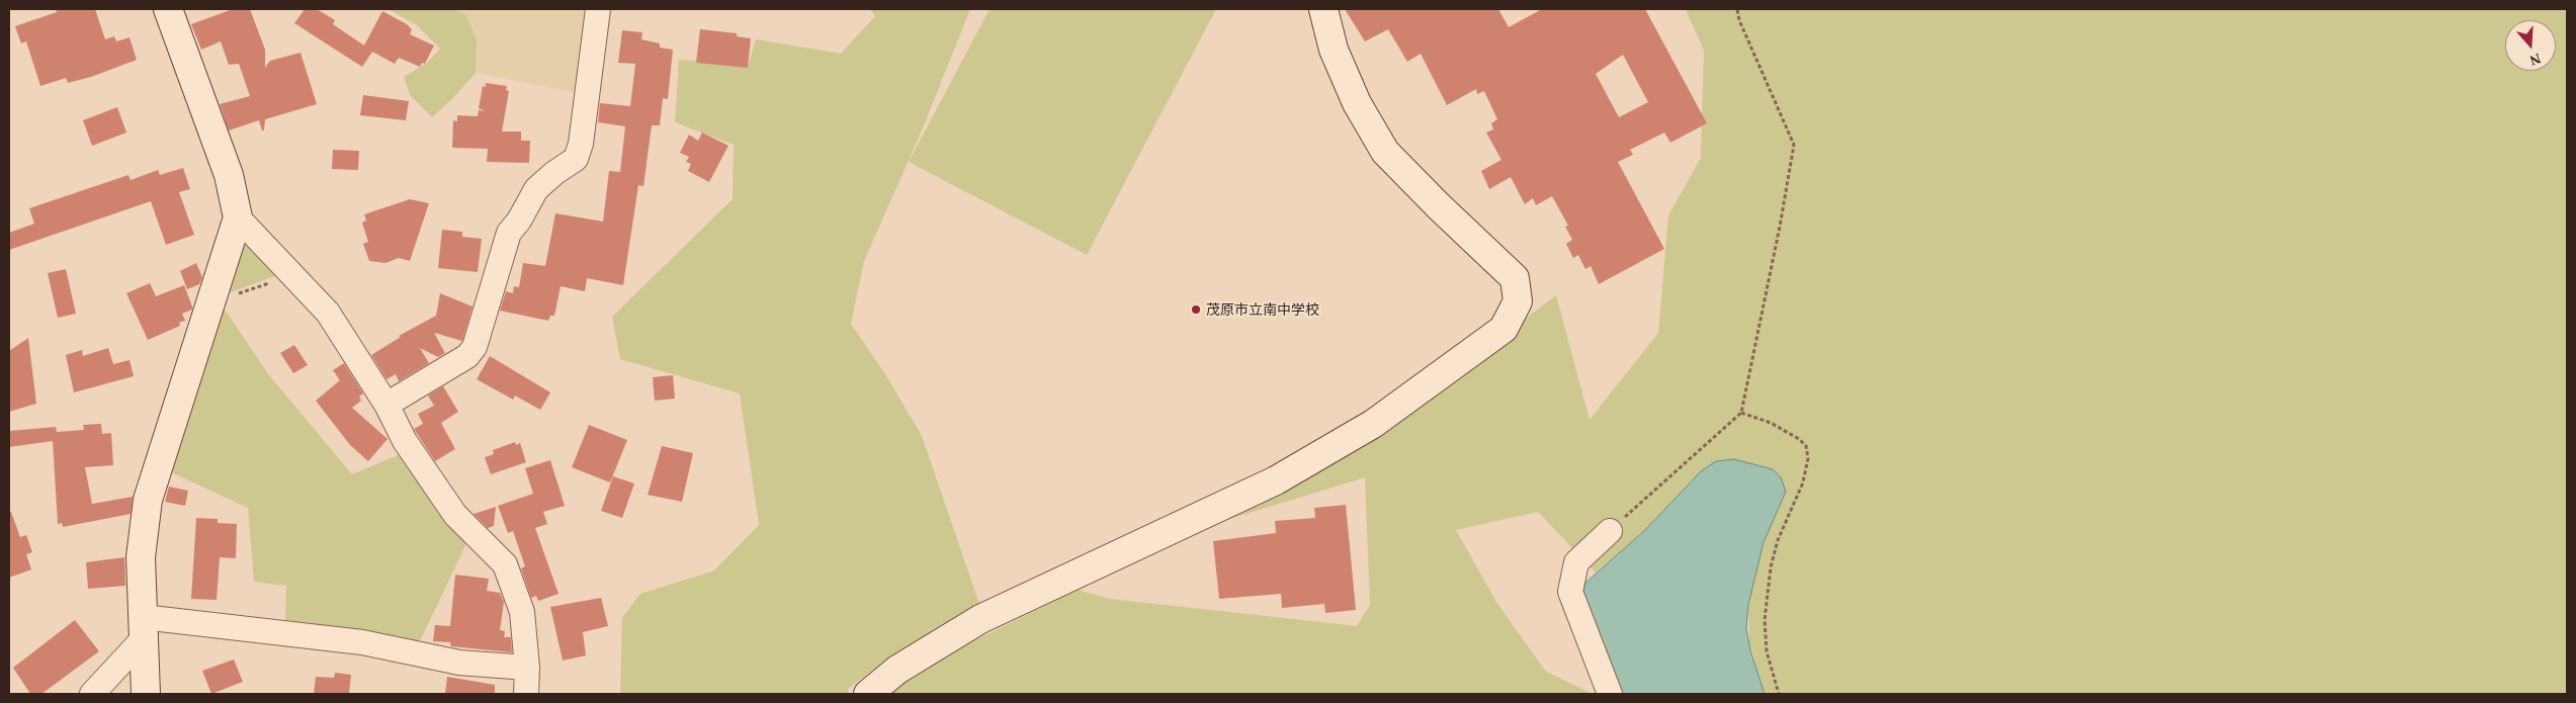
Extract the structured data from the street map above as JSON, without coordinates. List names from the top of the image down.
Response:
{
  "places": ["茂原市立南中学校"],
  "north": "bottom"
}
